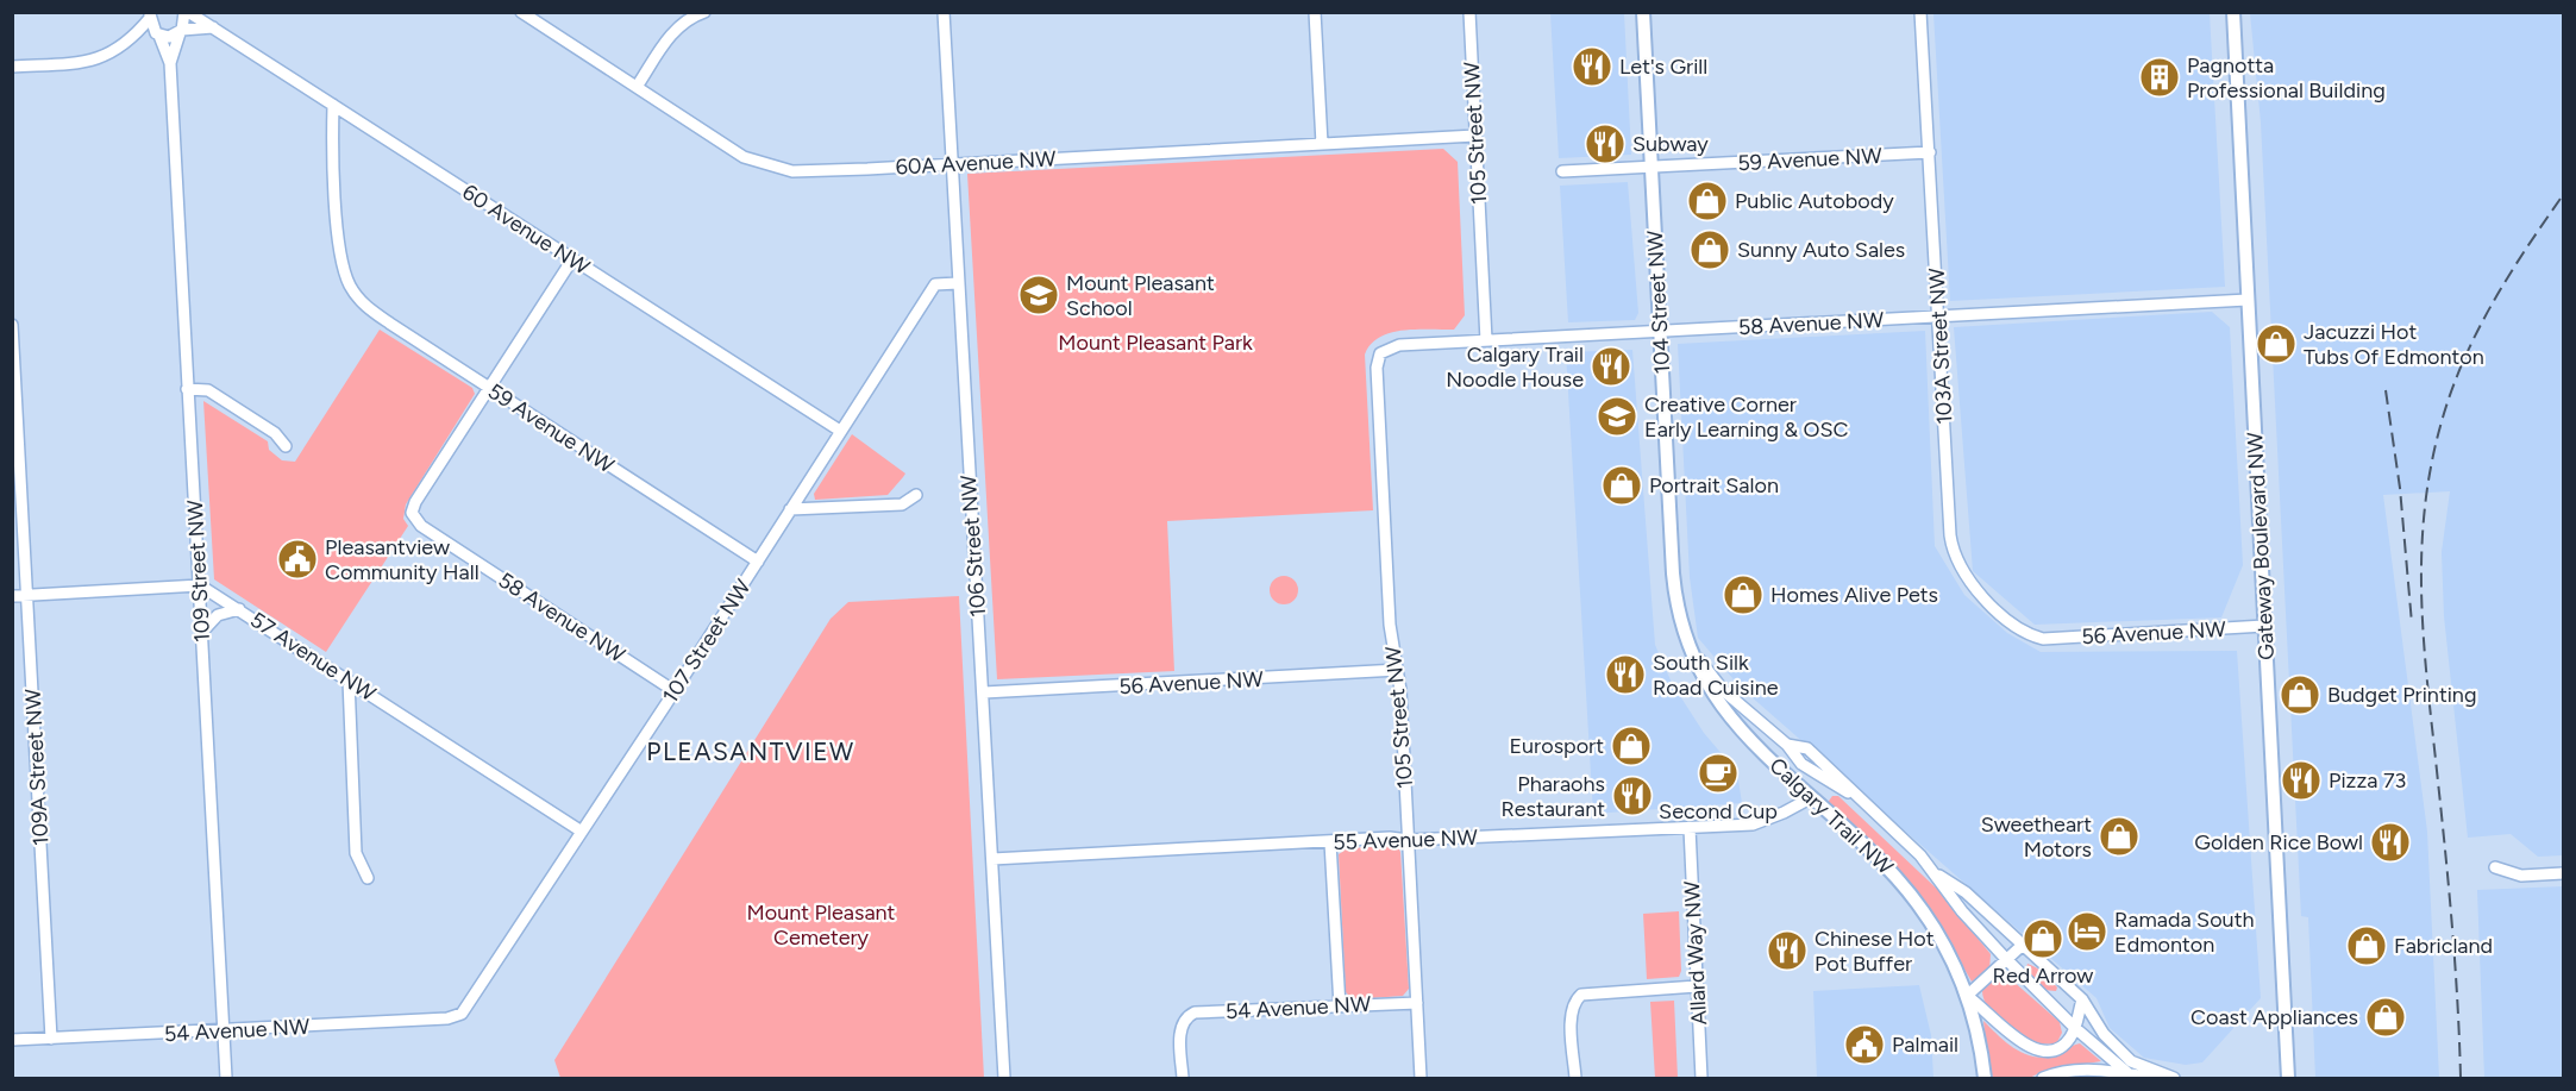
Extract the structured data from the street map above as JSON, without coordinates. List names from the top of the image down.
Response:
{
  "streets": {
    "main road": ["104 Street NW", "Gateway Boulevard NW", "Calgary Trail NW"],
    "street": [
      "105 Street NW",
      "59 Avenue NW",
      "60A Avenue NW",
      "60 Avenue NW",
      "58 Avenue NW",
      "103A Street NW",
      "106 Street NW",
      "109 Street NW",
      "56 Avenue NW",
      "107 Street NW",
      "57 Avenue NW",
      "109A Street NW",
      "55 Avenue NW",
      "Allard Way NW",
      "54 Avenue NW"
    ]
  },
  "crossings": [
    ["105 Street NW", "60A Avenue NW"],
    ["105 Street NW", "58 Avenue NW"],
    ["105 Street NW", "56 Avenue NW"],
    ["105 Street NW", "55 Avenue NW"],
    ["105 Street NW", "54 Avenue NW"],
    ["59 Avenue NW", "60 Avenue NW"],
    ["59 Avenue NW", "104 Street NW"],
    ["59 Avenue NW", "58 Avenue NW"],
    ["59 Avenue NW", "103A Street NW"],
    ["59 Avenue NW", "107 Street NW"],
    ["60A Avenue NW", "106 Street NW"],
    ["60 Avenue NW", "109 Street NW"],
    ["60 Avenue NW", "107 Street NW"],
    ["104 Street NW", "58 Avenue NW"],
    ["104 Street NW", "Calgary Trail NW"],
    ["58 Avenue NW", "103A Street NW"],
    ["58 Avenue NW", "Gateway Boulevard NW"],
    ["58 Avenue NW", "107 Street NW"],
    ["103A Street NW", "56 Avenue NW"],
    ["106 Street NW", "56 Avenue NW"],
    ["106 Street NW", "107 Street NW"],
    ["106 Street NW", "55 Avenue NW"],
    ["Gateway Boulevard NW", "56 Avenue NW"],
    ["109 Street NW", "57 Avenue NW"],
    ["109 Street NW", "54 Avenue NW"],
    ["107 Street NW", "57 Avenue NW"],
    ["107 Street NW", "54 Avenue NW"],
    ["109A Street NW", "54 Avenue NW"],
    ["Calgary Trail NW", "55 Avenue NW"],
    ["55 Avenue NW", "Allard Way NW"]
  ],
  "districts": ["PLEASANTVIEW"],
  "parks": ["Mount Pleasant Park", "Mount Pleasant Cemetery"],
  "places": {
    "restaurant": [
      "Let's Grill",
      "Subway",
      "Calgary Trail Noodle House",
      "South Silk Road Cuisine",
      "Pizza 73",
      "Pharaohs Restaurant",
      "Golden Rice Bowl",
      "Chinese Hot Pot Buffer"
    ],
    "building": ["Pagnotta Professional Building"],
    "shop": [
      "Public Autobody",
      "Sunny Auto Sales",
      "Jacuzzi Hot Tubs Of Edmonton",
      "Portrait Salon",
      "Homes Alive Pets",
      "Budget Printing",
      "Eurosport",
      "Sweetheart Motors",
      "Red Arrow",
      "Fabricland",
      "Coast Appliances"
    ],
    "school or university": ["Mount Pleasant School", "Creative Corner Early Learning & OSC"],
    "public building": ["Pleasantview Community Hall", "Palmail"],
    "cafe": ["Second Cup"],
    "hotel": ["Ramada South Edmonton"]
  }
}
